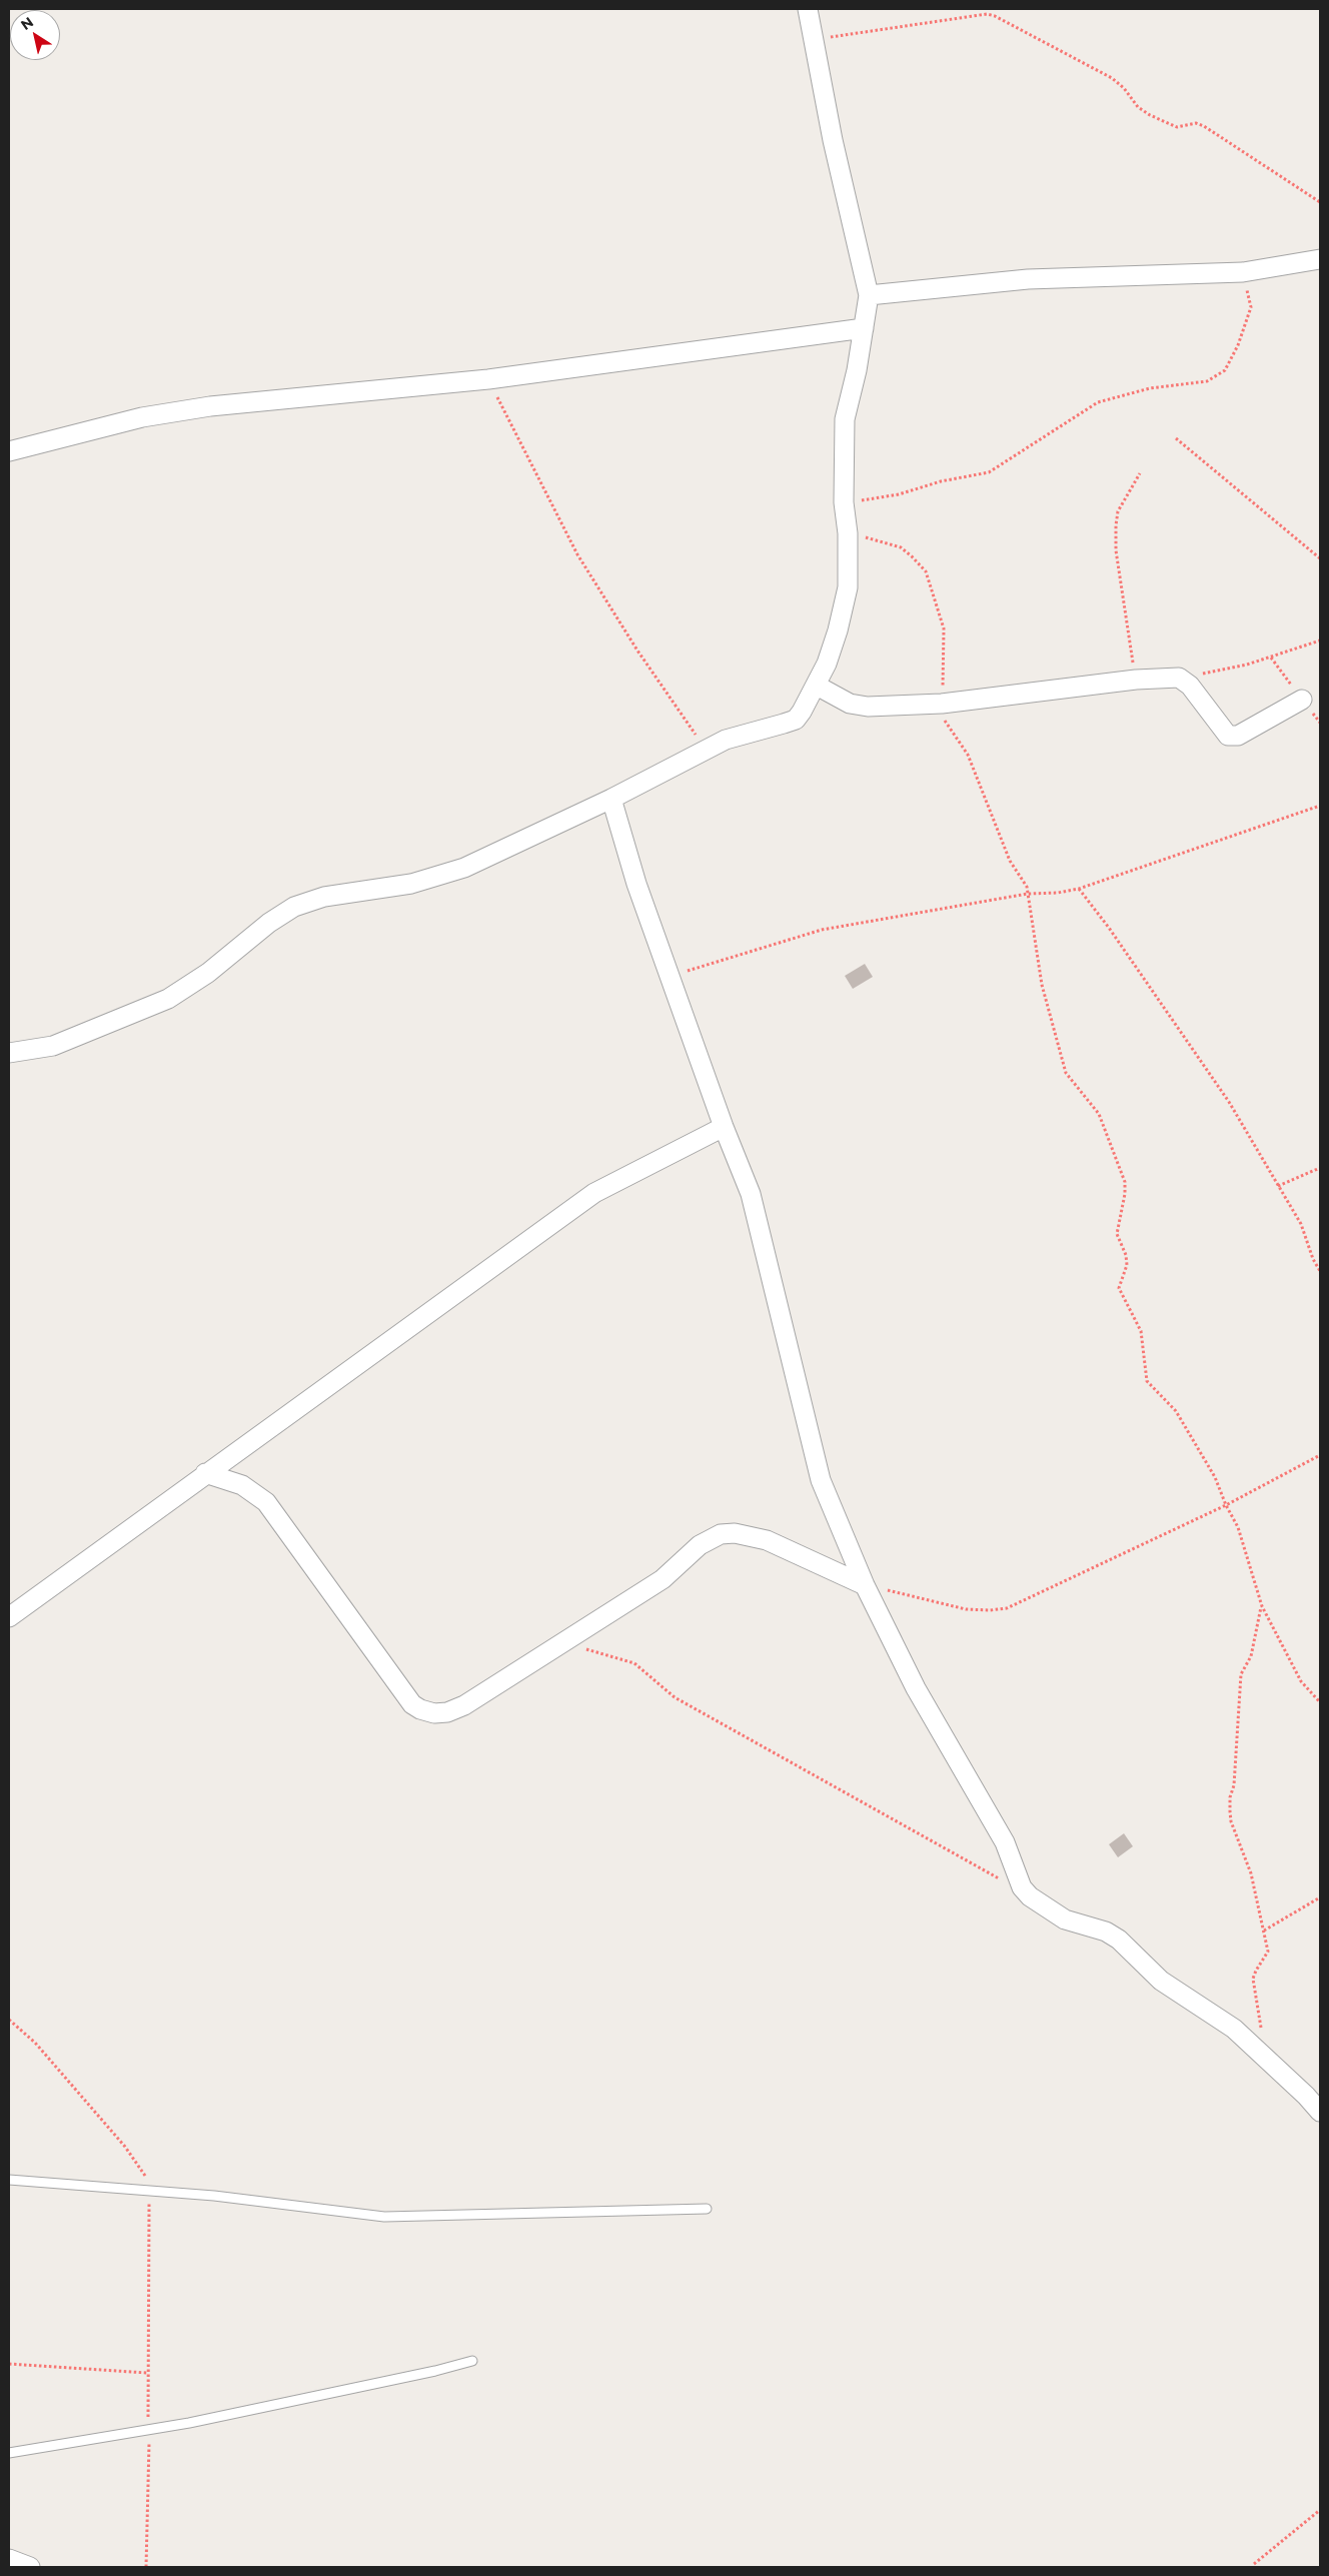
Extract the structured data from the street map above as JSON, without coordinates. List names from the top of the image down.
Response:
{
  "north": "top left"
}
